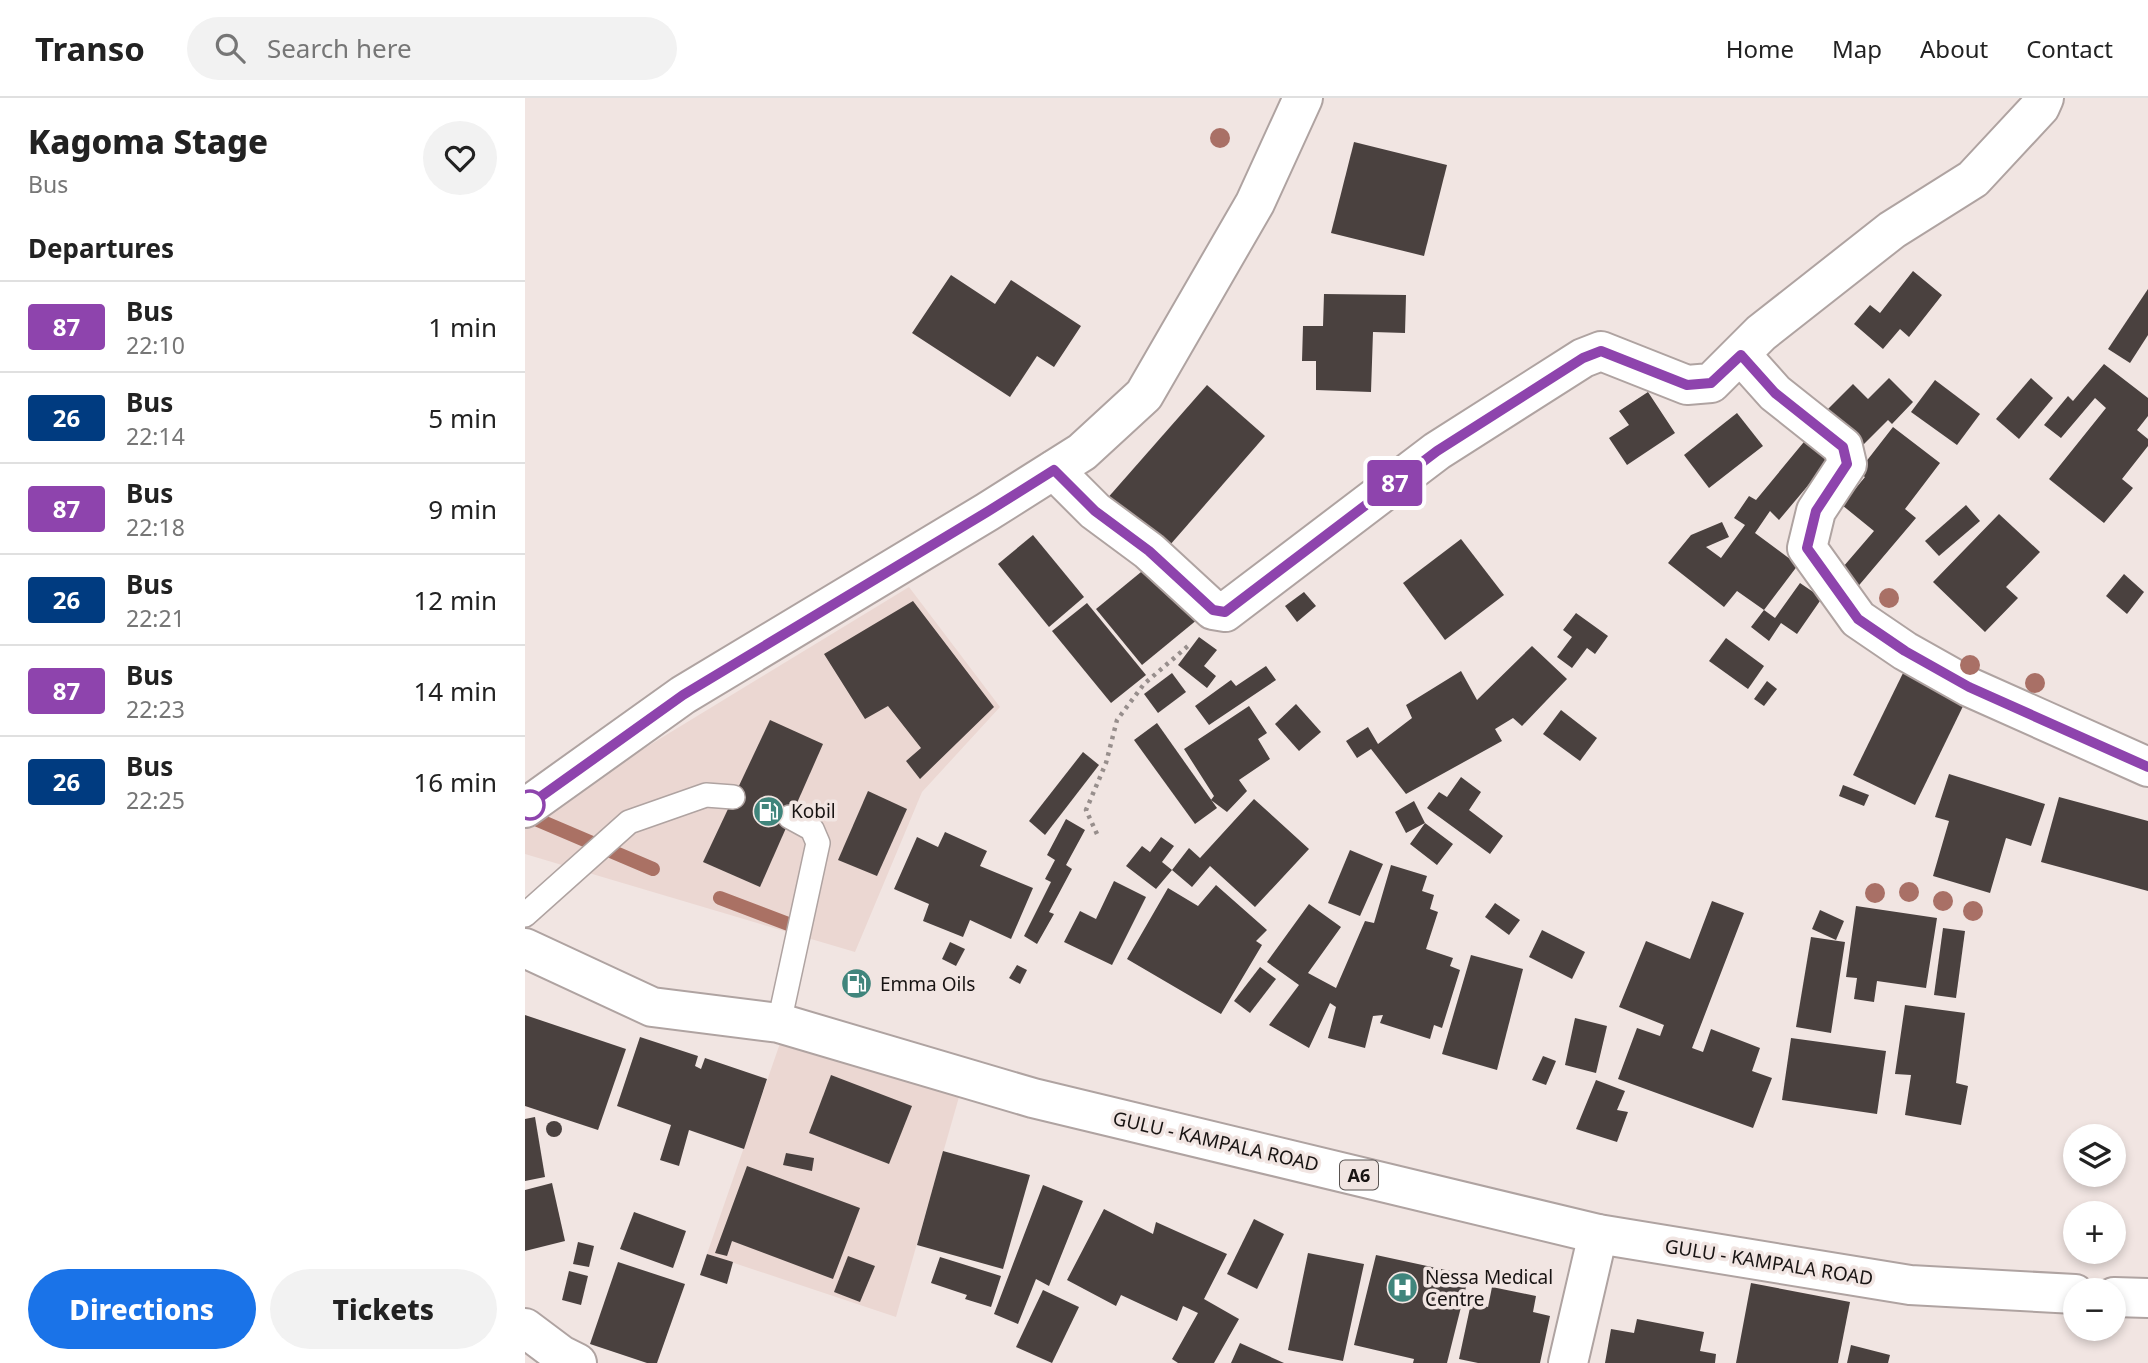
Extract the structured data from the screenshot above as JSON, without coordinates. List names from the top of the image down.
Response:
{
  "streets": {
    "street": ["GULU - KAMPALA ROAD", "A6"]
  },
  "places": {
    "fuel station": ["Kobil", "Emma Oils"],
    "hospital": ["Nessa Medical Centre"]
  },
  "lines": ["bus line 87"],
  "page": {
    "header": "Transo",
    "search": "Search here",
    "nav": [
      "Home",
      "Map",
      "About",
      "Contact"
    ],
    "heading": [
      ["Kagoma Stage", "Bus"],
      "Departures"
    ],
    "on_map": "87",
    "list": [
      {
        "mark": "87",
        "name": "Bus",
        "note": "22:10",
        "value": "1 min"
      },
      {
        "mark": "26",
        "name": "Bus",
        "note": "22:14",
        "value": "5 min"
      },
      {
        "mark": "87",
        "name": "Bus",
        "note": "22:18",
        "value": "9 min"
      },
      {
        "mark": "26",
        "name": "Bus",
        "note": "22:21",
        "value": "12 min"
      },
      {
        "mark": "87",
        "name": "Bus",
        "note": "22:23",
        "value": "14 min"
      },
      {
        "mark": "26",
        "name": "Bus",
        "note": "22:25",
        "value": "16 min"
      }
    ],
    "map_buttons": ["+", "−"],
    "buttons": ["Directions", "Tickets"]
  }
}
